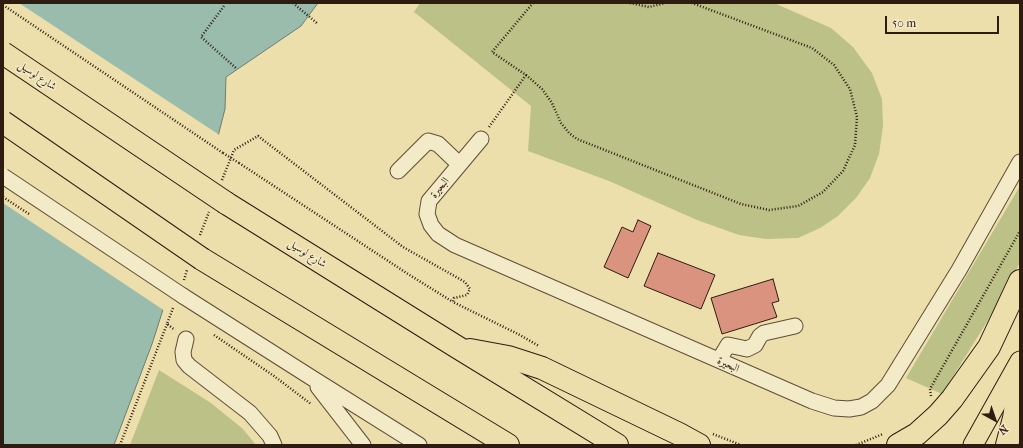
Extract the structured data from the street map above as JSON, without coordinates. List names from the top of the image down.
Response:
{
  "streets": {
    "highway": ["شارع لوسيل"],
    "street": ["البحيرة"]
  },
  "scale_bar": "50 m",
  "north": "bottom right"
}
